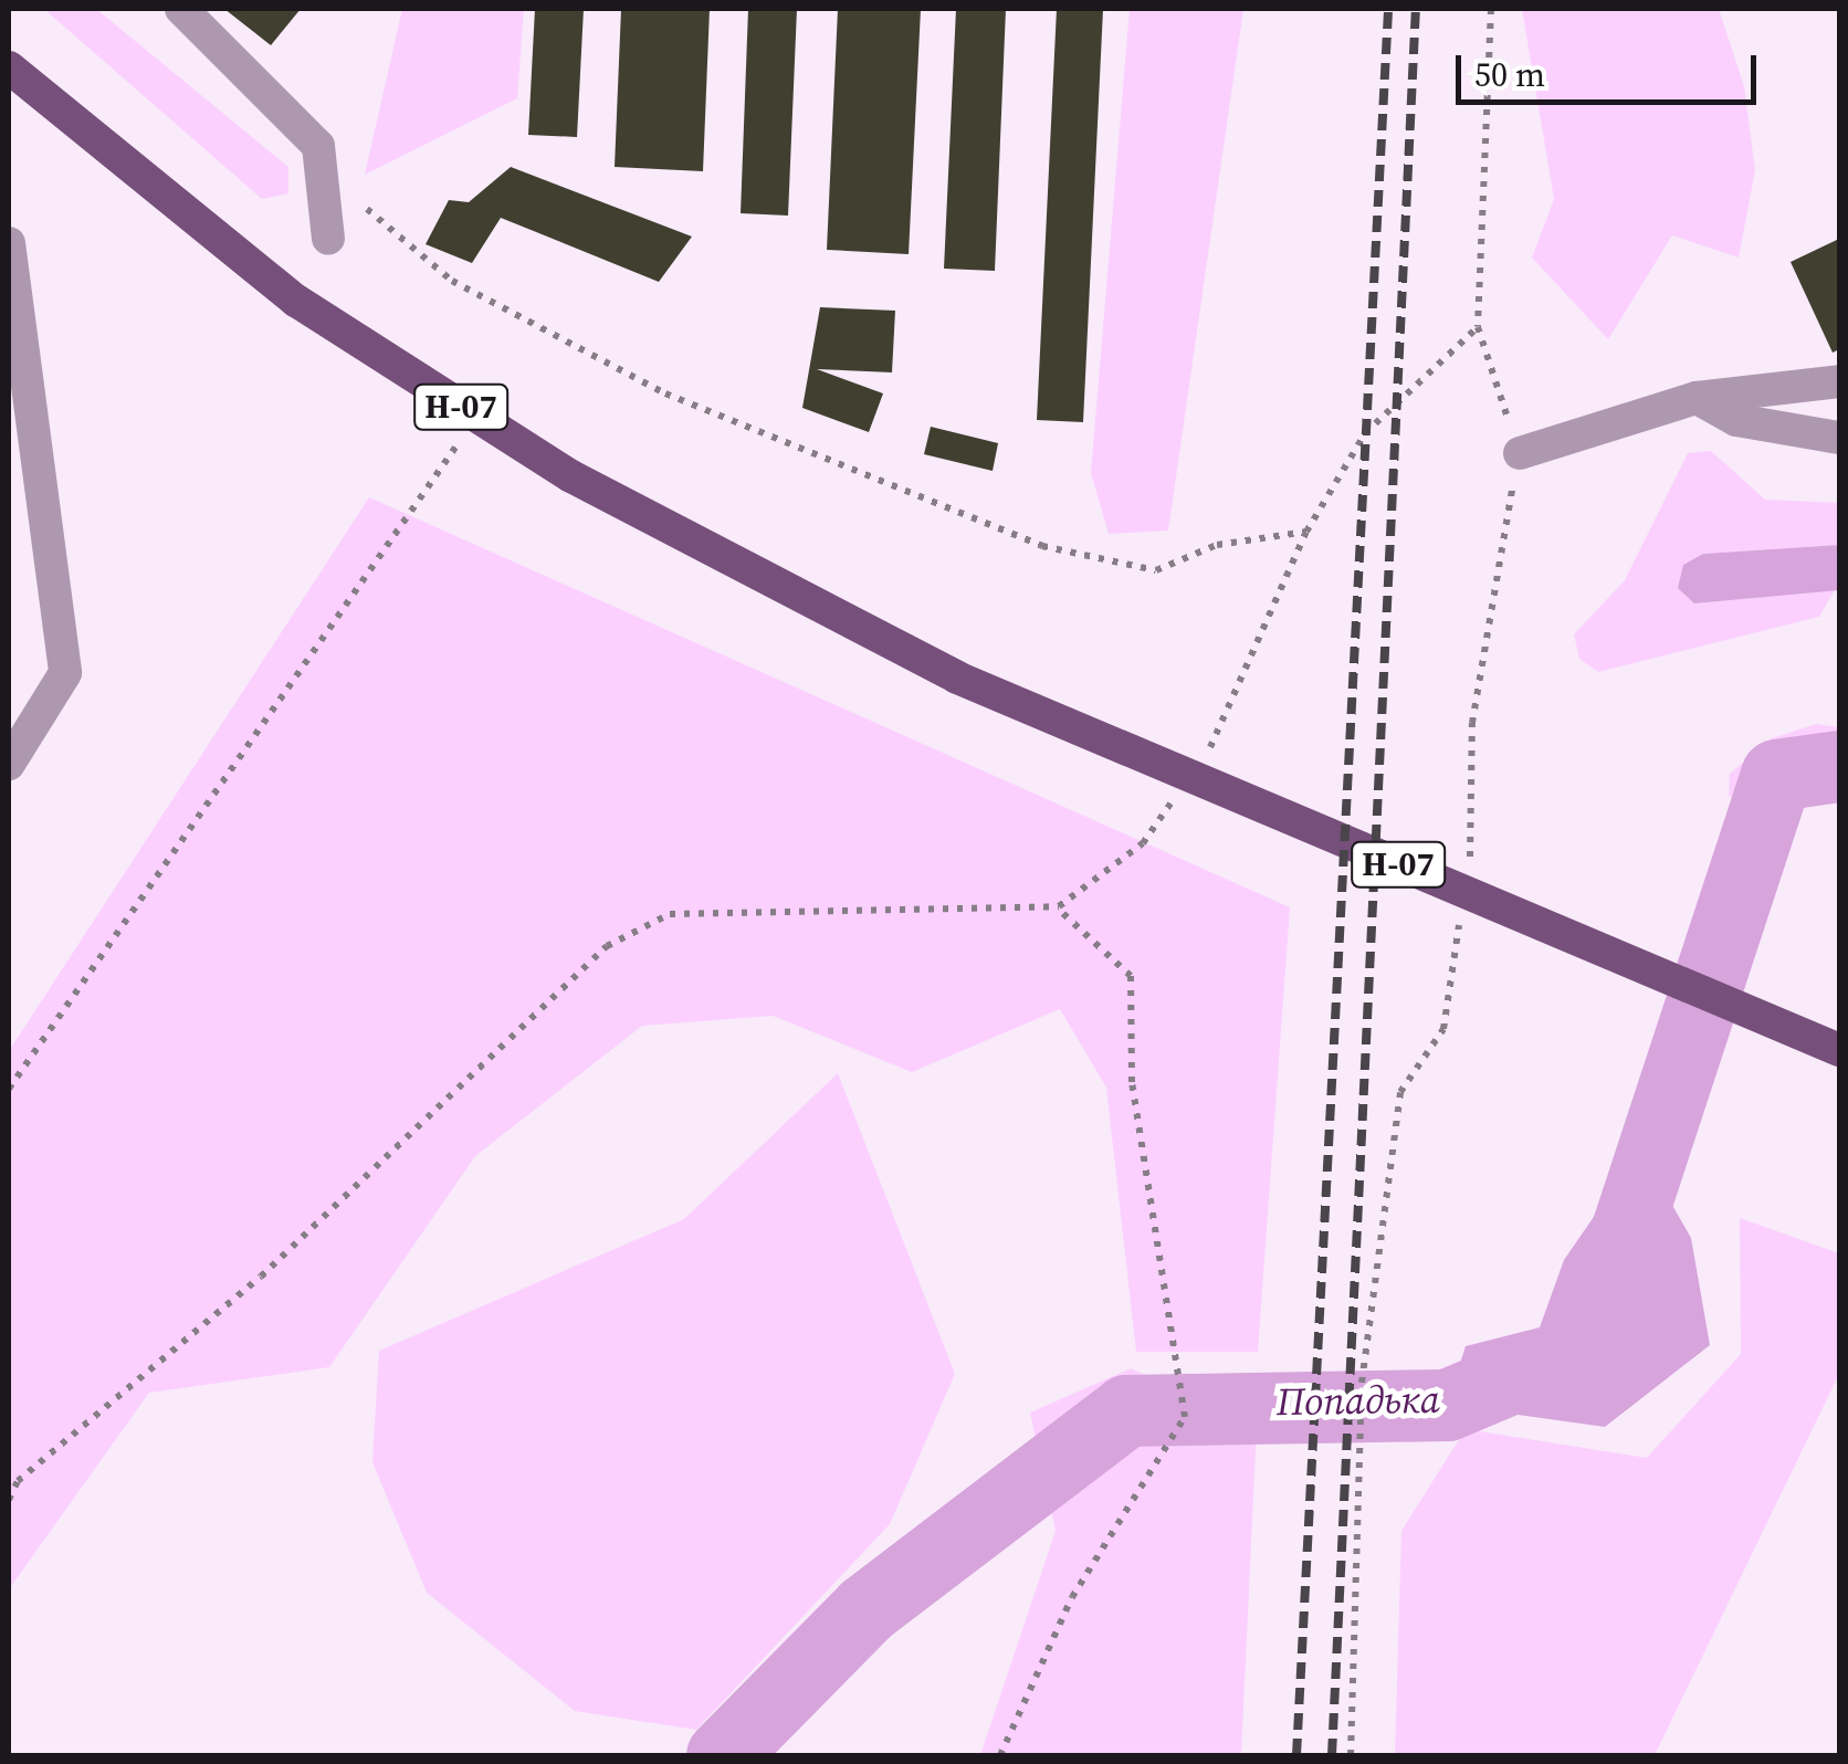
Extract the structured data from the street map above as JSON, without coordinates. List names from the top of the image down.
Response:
{
  "streets": {
    "main road": ["Н-07"]
  },
  "water": ["Попадька"],
  "scale_bar": "50 m"
}
